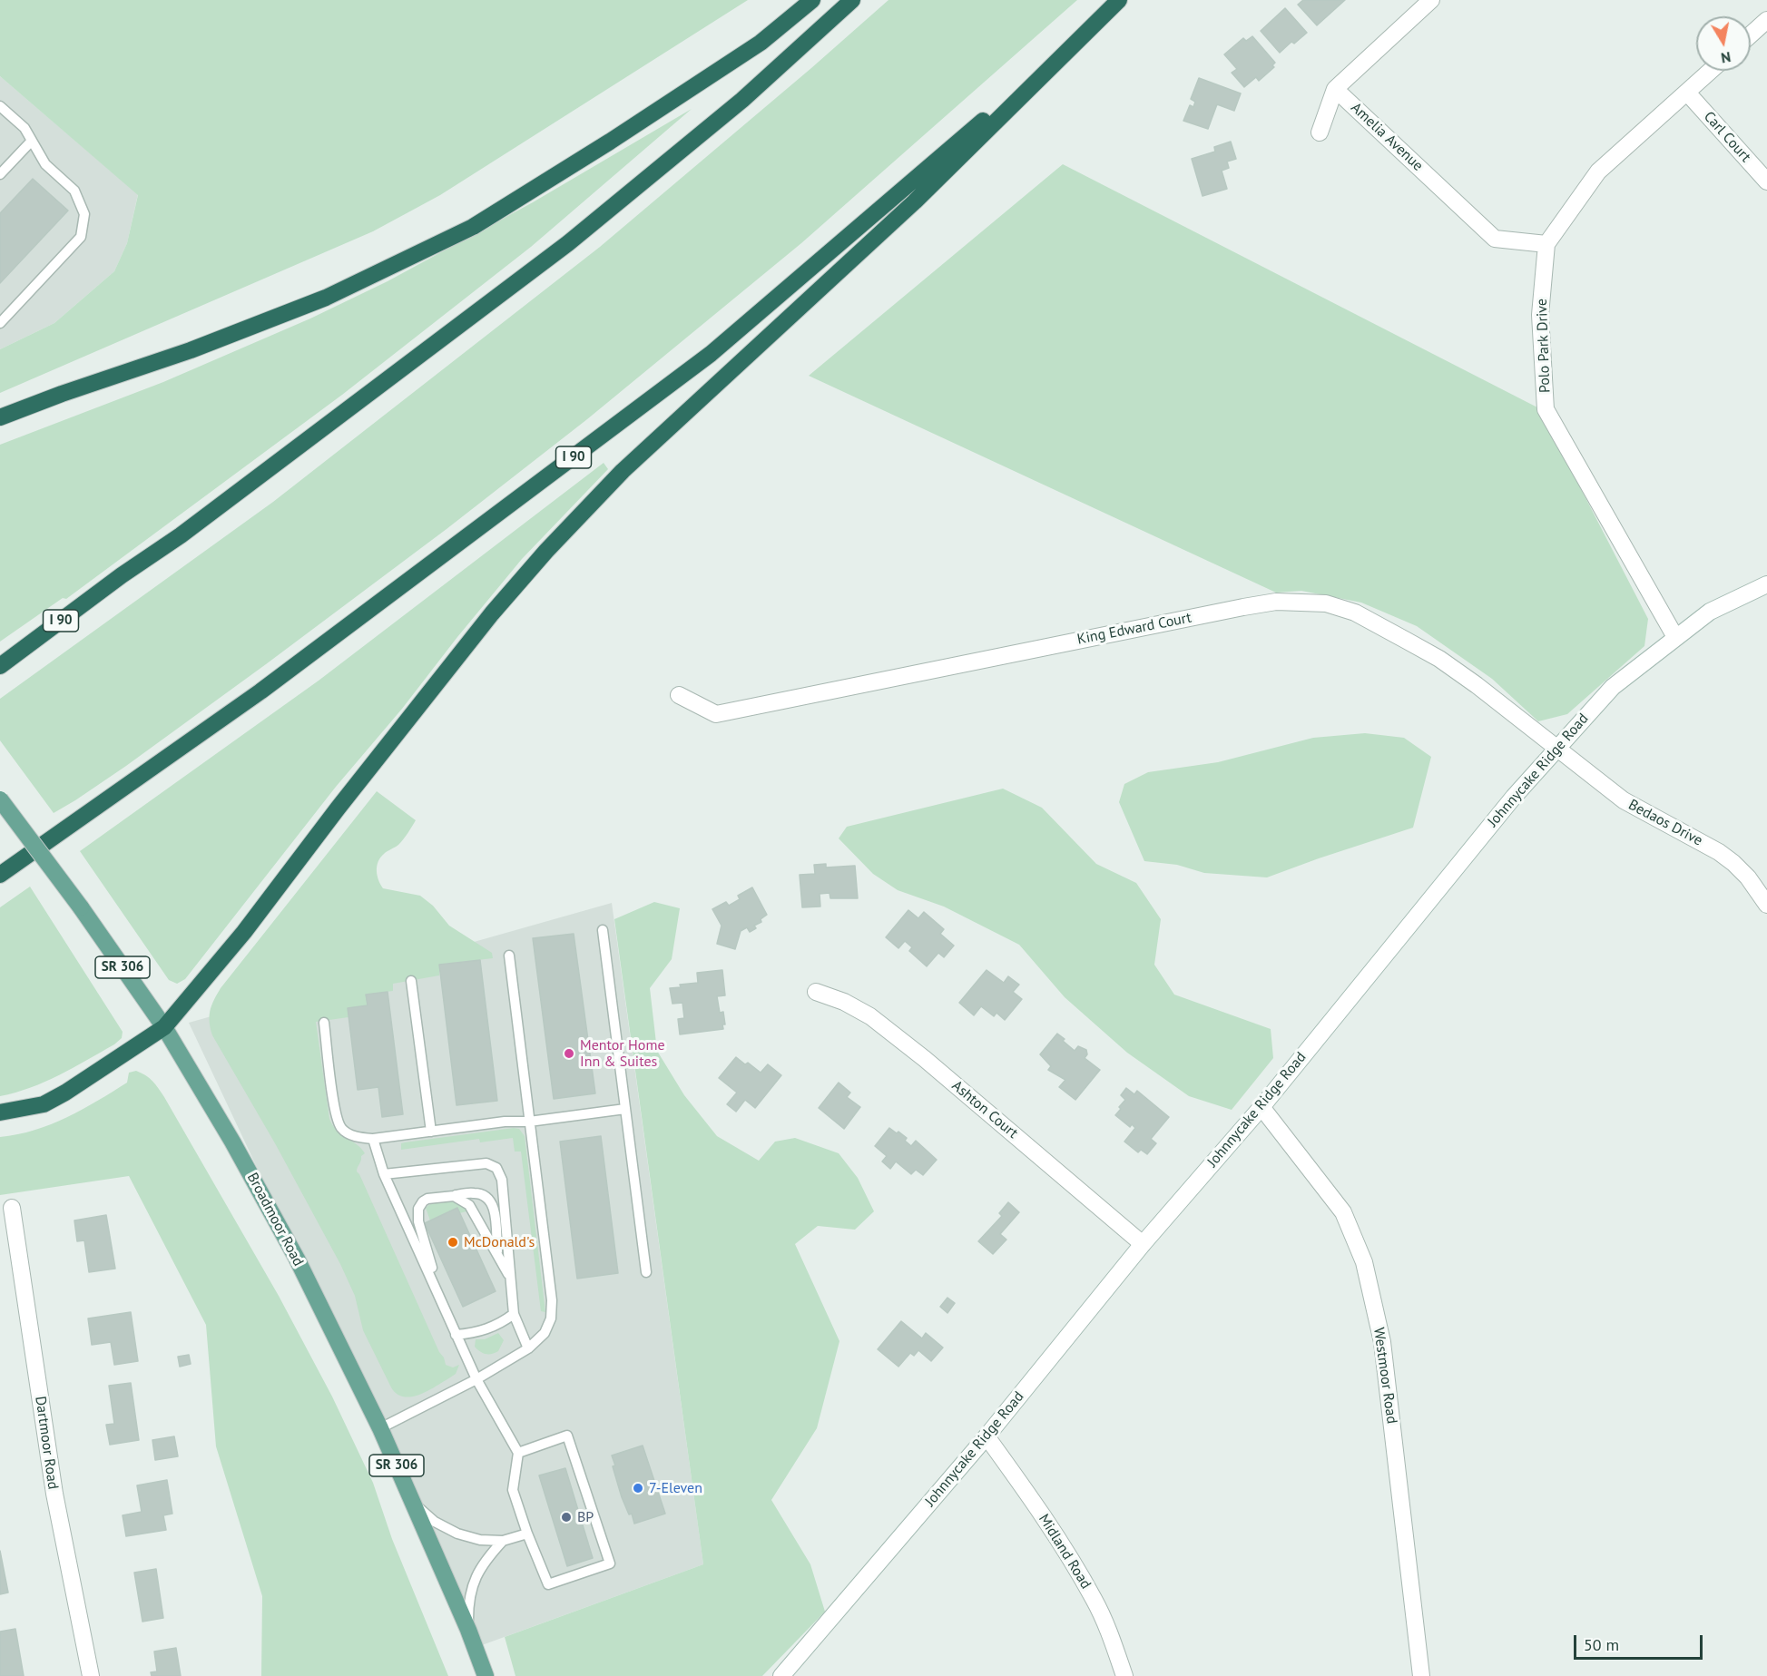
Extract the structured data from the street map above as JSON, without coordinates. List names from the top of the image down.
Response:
{
  "streets": {
    "highway": ["I 90"],
    "main road": ["SR 306", "Broadmoor Road"],
    "street": [
      "Amelia Avenue",
      "Carl Court",
      "Polo Park Drive",
      "King Edward Court",
      "Johnnycake Ridge Road",
      "Bedaos Drive",
      "Ashton Court",
      "Westmoor Road",
      "Dartmoor Road",
      "Midland Road"
    ]
  },
  "crossings": [
    ["Amelia Avenue", "Polo Park Drive"],
    ["Polo Park Drive", "Johnnycake Ridge Road"],
    ["King Edward Court", "Johnnycake Ridge Road"],
    ["King Edward Court", "Bedaos Drive"],
    ["Johnnycake Ridge Road", "Bedaos Drive"],
    ["Johnnycake Ridge Road", "Ashton Court"],
    ["Johnnycake Ridge Road", "Westmoor Road"],
    ["Johnnycake Ridge Road", "Midland Road"]
  ],
  "places": [
    "Mentor Home Inn & Suites",
    "McDonald's",
    "7-Eleven",
    "BP"
  ],
  "scale_bar": "50 m",
  "north": "bottom"
}
